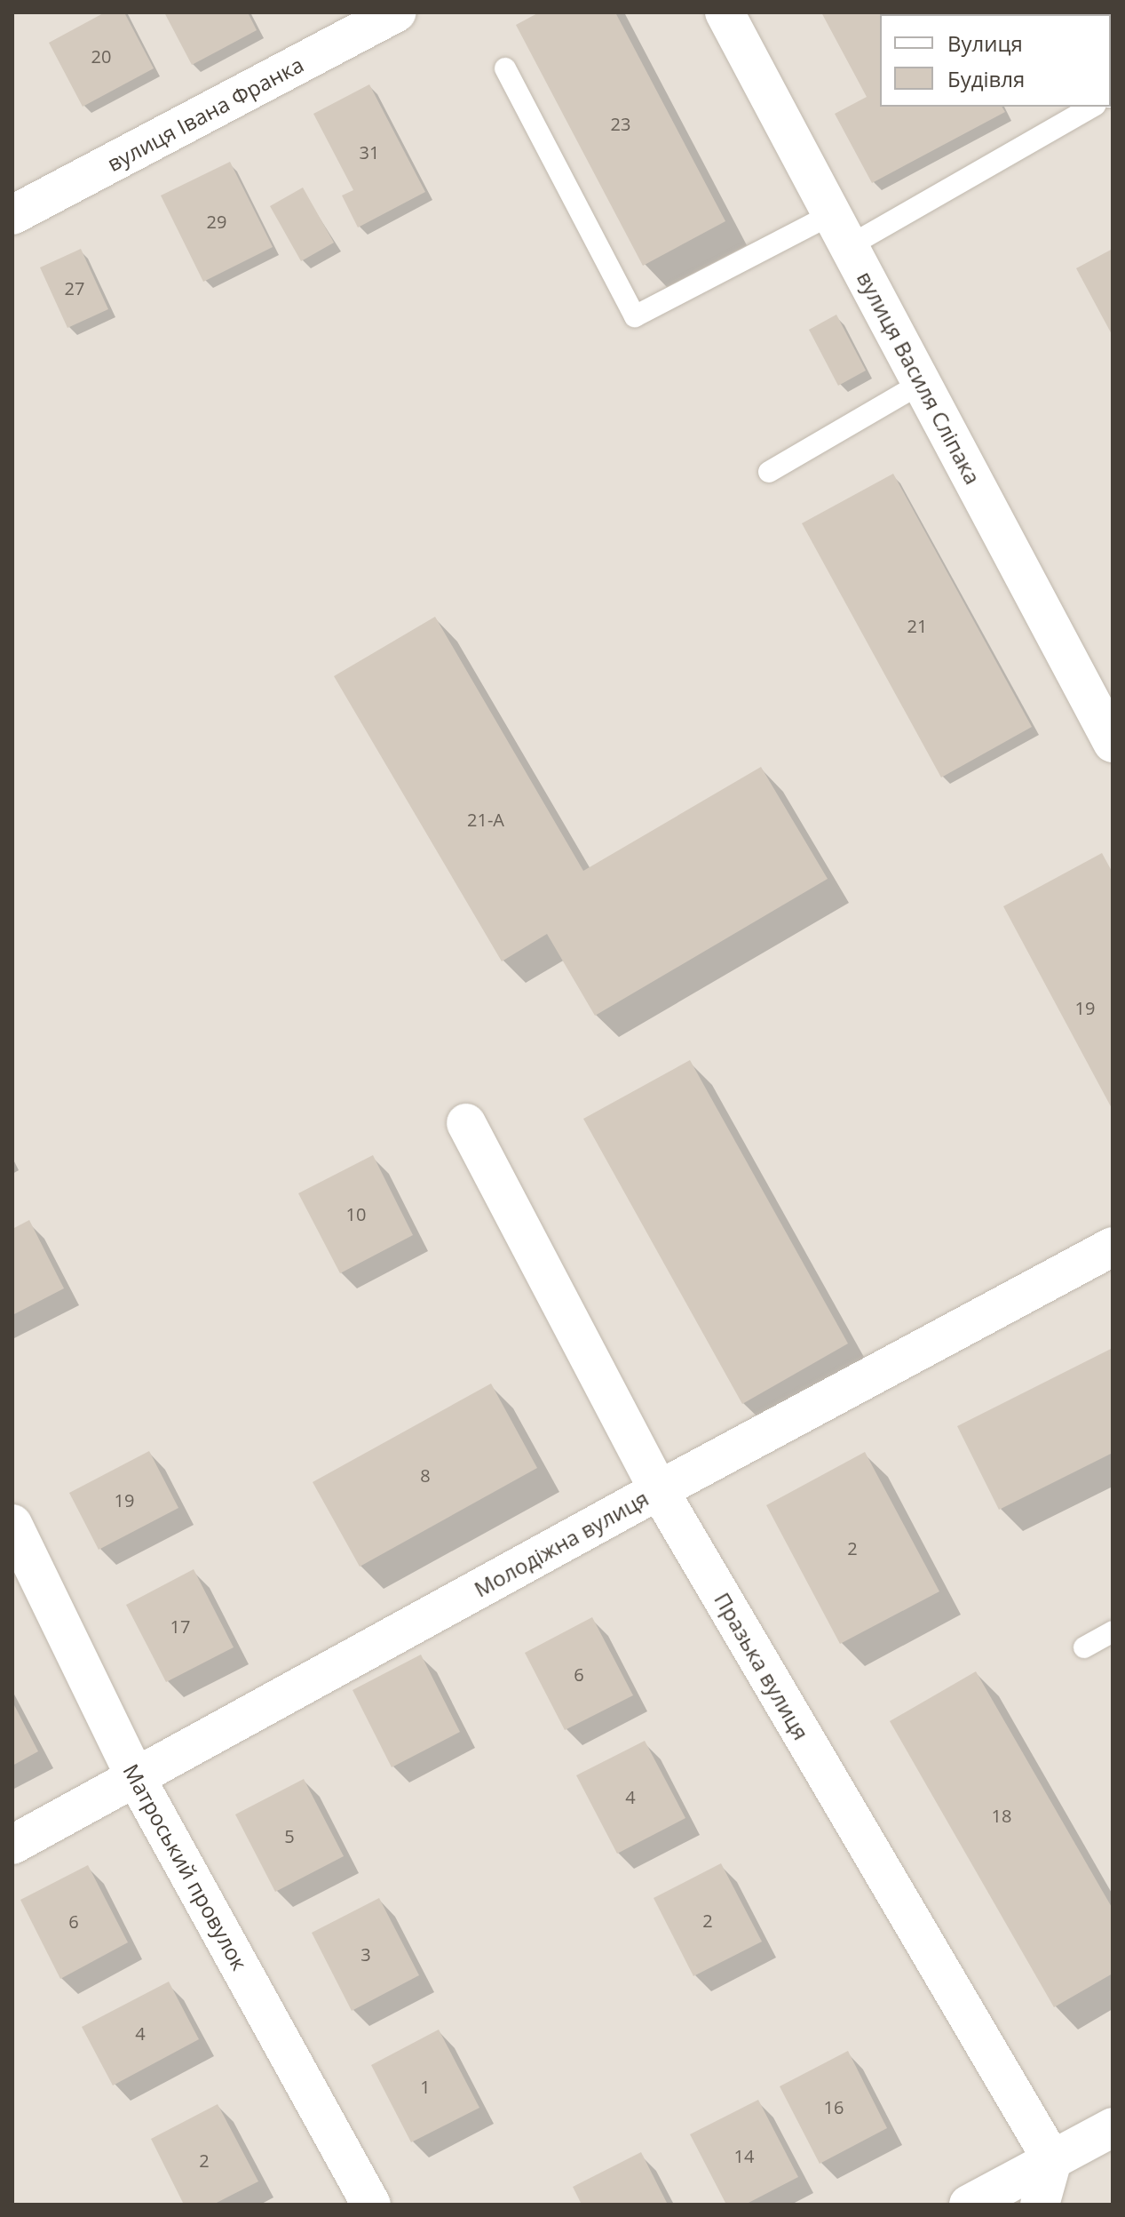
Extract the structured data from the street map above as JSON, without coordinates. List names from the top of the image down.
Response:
{
  "streets": {
    "street": [
      "вулиця Івана Франка",
      "вулиця Василя Сліпака",
      "Молодіжна вулиця",
      "Празька вулиця",
      "Матроський провулок"
    ]
  },
  "crossings": [
    ["Молодіжна вулиця", "Празька вулиця"],
    ["Молодіжна вулиця", "Матроський провулок"]
  ],
  "house_numbers": [
    "20",
    "23",
    "31",
    "29",
    "27",
    "21",
    "21-А",
    "19",
    "10",
    "8",
    "19",
    "2",
    "17",
    "6",
    "4",
    "18",
    "5",
    "2",
    "6",
    "3",
    "4",
    "1",
    "16",
    "14",
    "2"
  ],
  "legend": ["Вулиця", "Будівля"]
}
